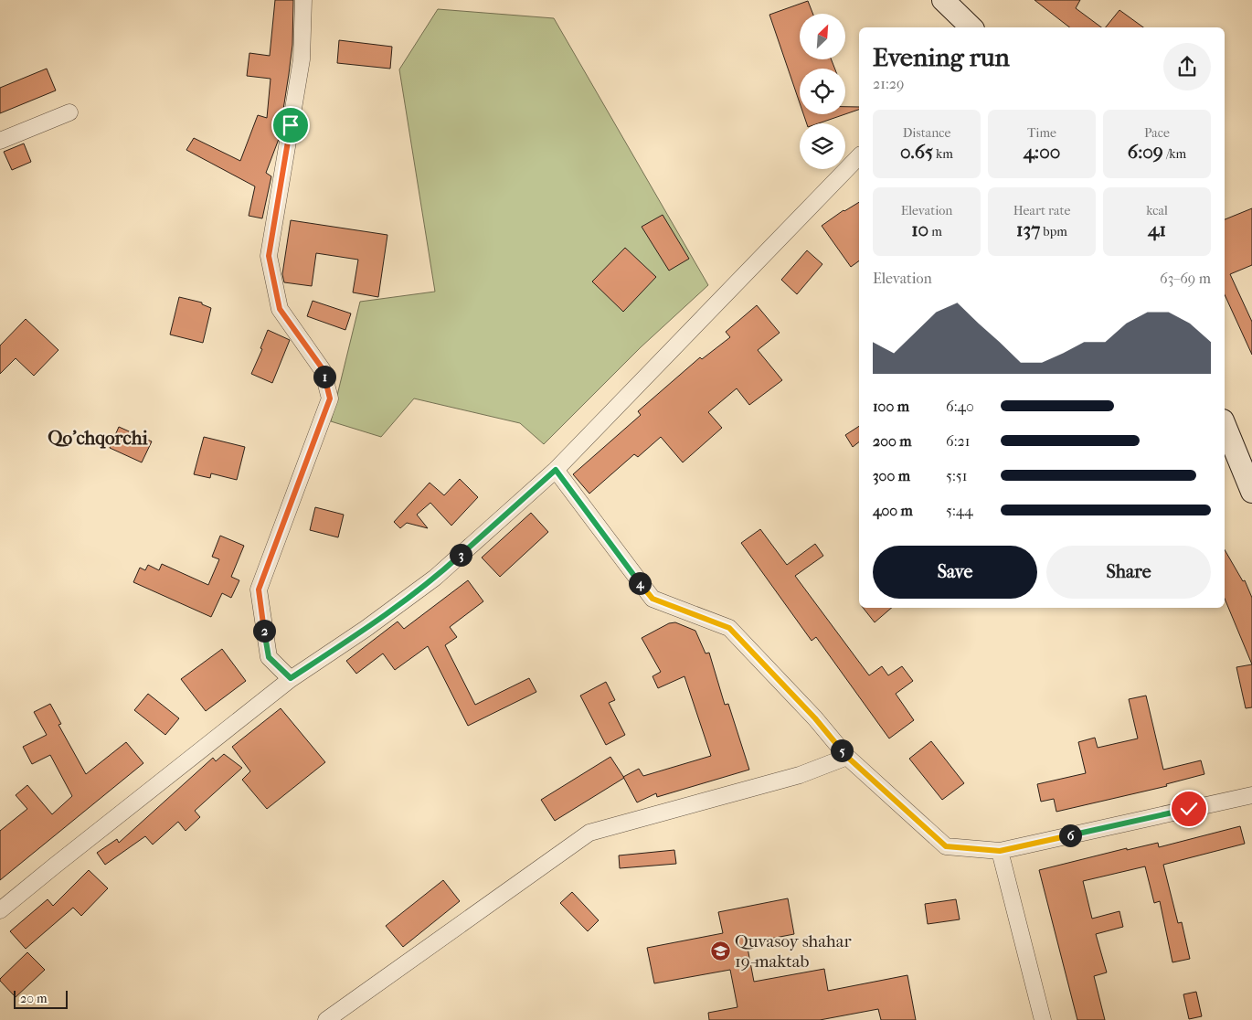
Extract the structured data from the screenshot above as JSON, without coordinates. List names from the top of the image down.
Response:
{
  "districts": ["Qo'chqorchi"],
  "places": {
    "school or university": ["Quvasoy shahar 19-maktab"]
  },
  "scale_bar": "20 m",
  "north": "top right",
  "page": {
    "heading": ["Evening run", "21:29"],
    "stats": [
      ["Distance", "0.65 km"],
      ["Time", "4:00"],
      ["Pace", "6:09 /km"],
      ["Elevation", "10 m"],
      ["Heart rate", "137 bpm"],
      ["kcal", "41"]
    ],
    "chart": ["Elevation", "63–69 m"],
    "pins": [
      "1",
      "3",
      "4",
      "2",
      "5",
      "6"
    ],
    "list": [
      {
        "name": "100 m",
        "note": "6:40"
      },
      {
        "name": "200 m",
        "note": "6:21"
      },
      {
        "name": "300 m",
        "note": "5:51"
      },
      {
        "name": "400 m",
        "note": "5:44"
      }
    ],
    "buttons": ["Save", "Share"],
    "scale": "20 m"
  }
}
